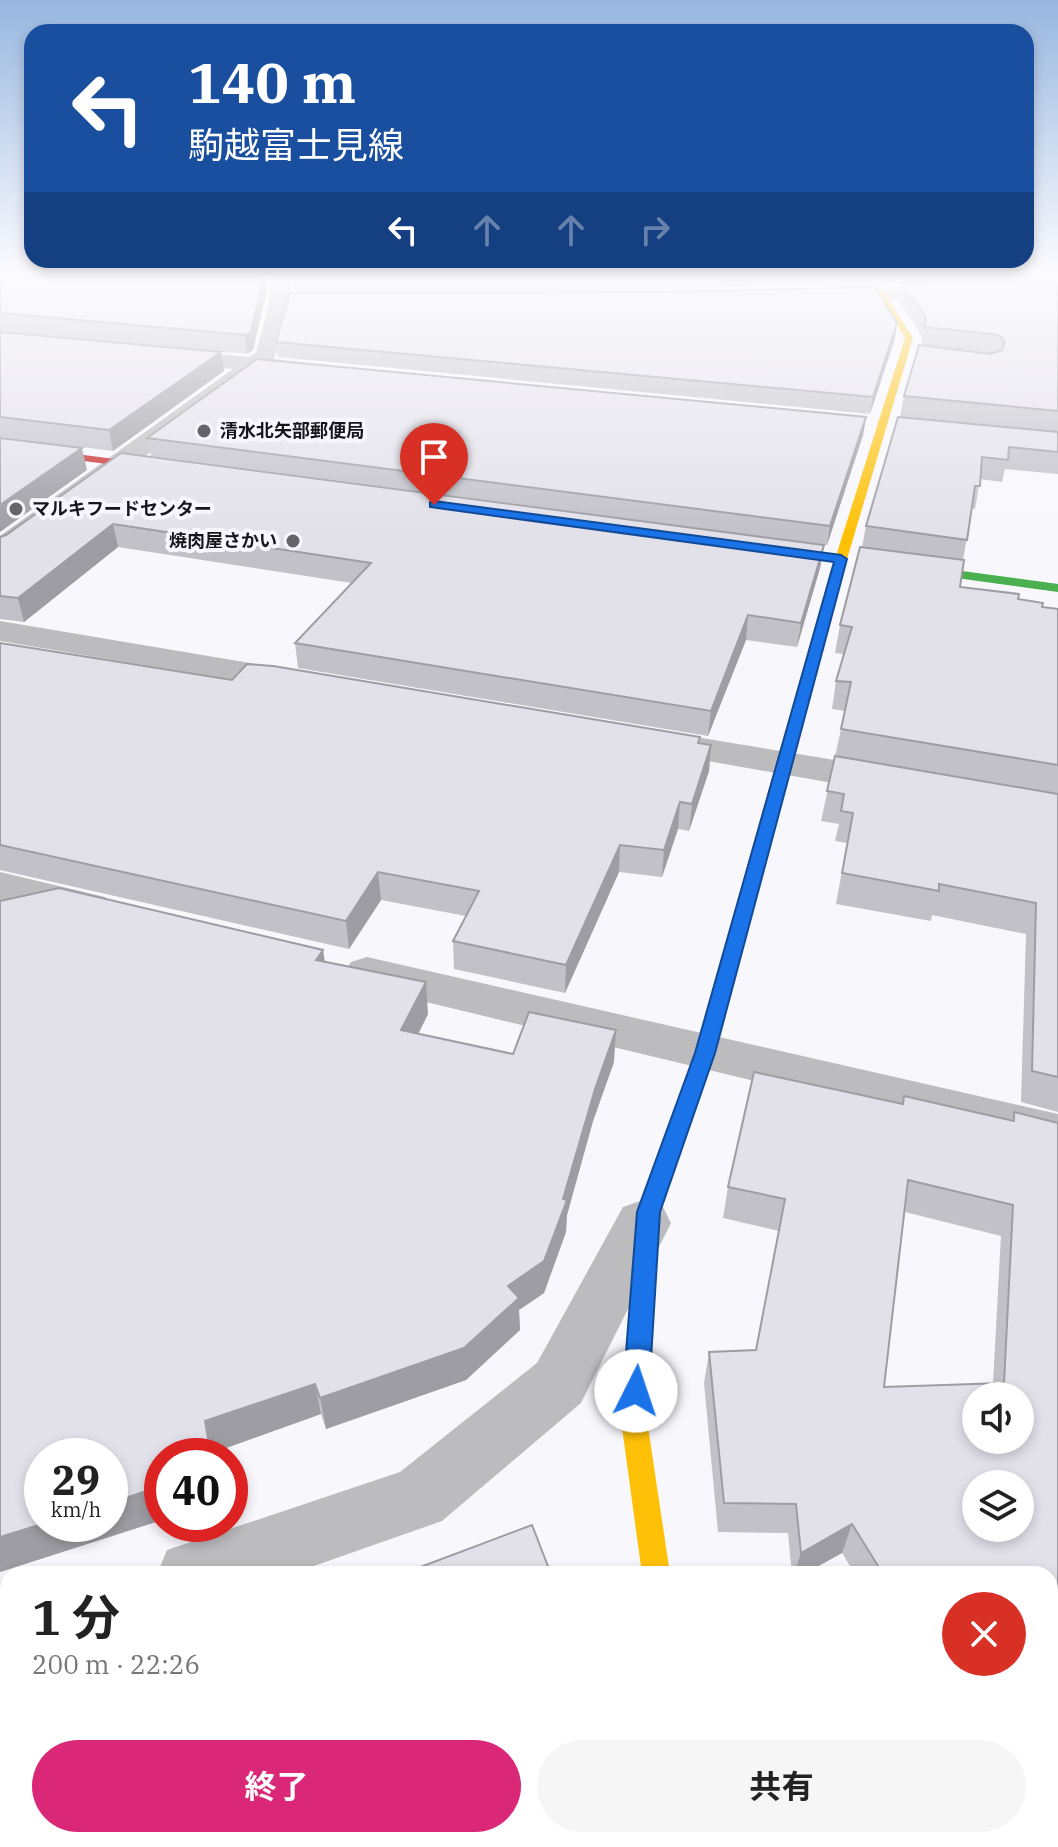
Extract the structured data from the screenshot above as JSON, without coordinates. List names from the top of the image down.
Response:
{
  "places": ["清水北矢部郵便局", "マルキフードセンター", "焼肉屋さかい"],
  "page": {
    "turn": ["140 m", "駒越富士見線"],
    "speed": "29 km/h",
    "limit": "40",
    "heading": ["1 分", "200 m · 22:26"],
    "buttons": ["終了", "共有"]
  }
}
